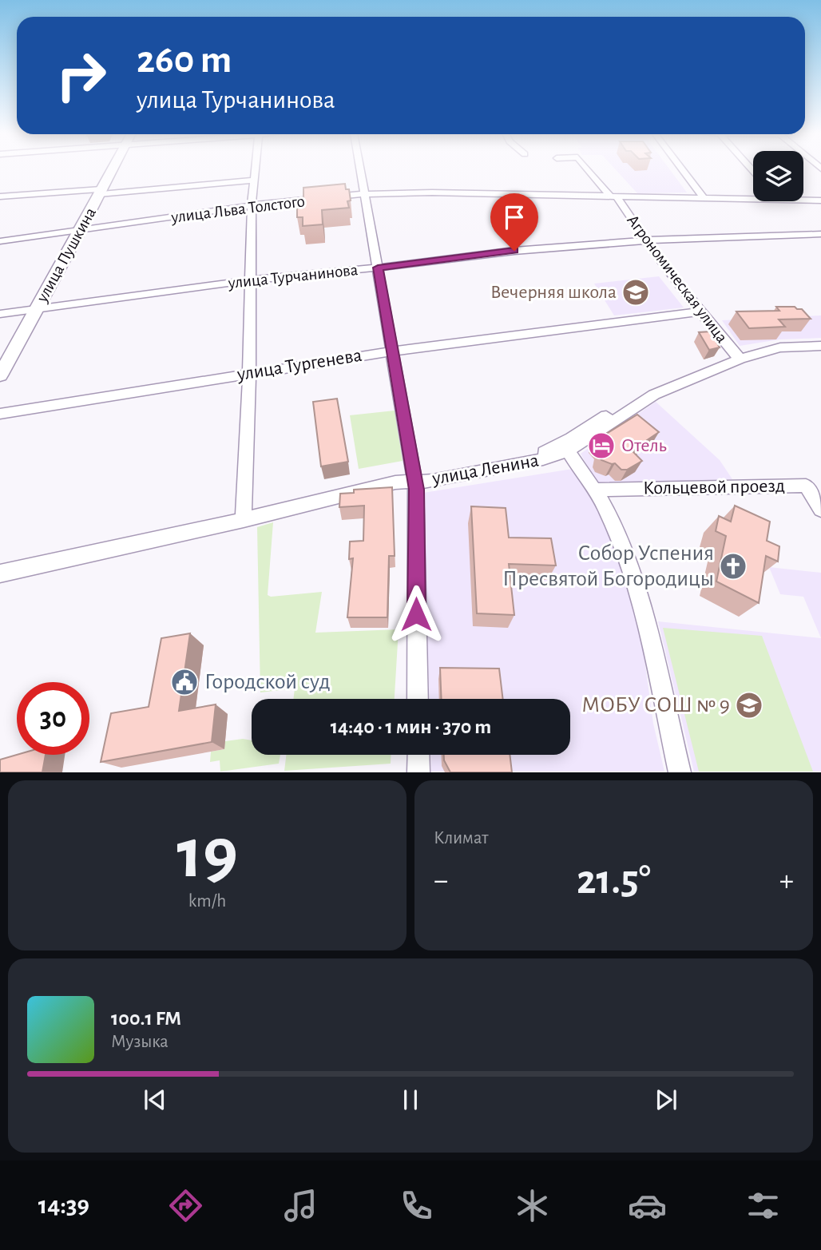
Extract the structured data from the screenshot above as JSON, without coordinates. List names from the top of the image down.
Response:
{
  "streets": {
    "main road": ["улица Пушкина"],
    "street": [
      "улица Льва Толстого",
      "улица Турчанинова",
      "Агрономическая улица",
      "улица Тургенева",
      "улица Ленина",
      "Кольцевой проезд"
    ]
  },
  "crossings": [
    ["улица Льва Толстого", "улица Пушкина"],
    ["улица Льва Толстого", "Агрономическая улица"],
    ["улица Пушкина", "улица Турчанинова"],
    ["улица Турчанинова", "Агрономическая улица"],
    ["Агрономическая улица", "улица Тургенева"],
    ["Агрономическая улица", "улица Ленина"]
  ],
  "places": {
    "school or university": ["Вечерняя школа", "МОБУ СОШ № 9"],
    "hotel": ["Отель"],
    "church": ["Собор Успения Пресвятой Богородицы"],
    "public building": ["Городской суд"]
  },
  "page": {
    "turn": ["260 m", "улица Турчанинова"],
    "limit": "30",
    "trip": "14:40 · 1 мин · 370 m",
    "tile": [
      ["19", "km/h"],
      "Климат"
    ],
    "heat": ["−", "21.5°", "+"],
    "song": ["100.1 FM", "Музыка"],
    "tabs": "14:39"
  }
}
